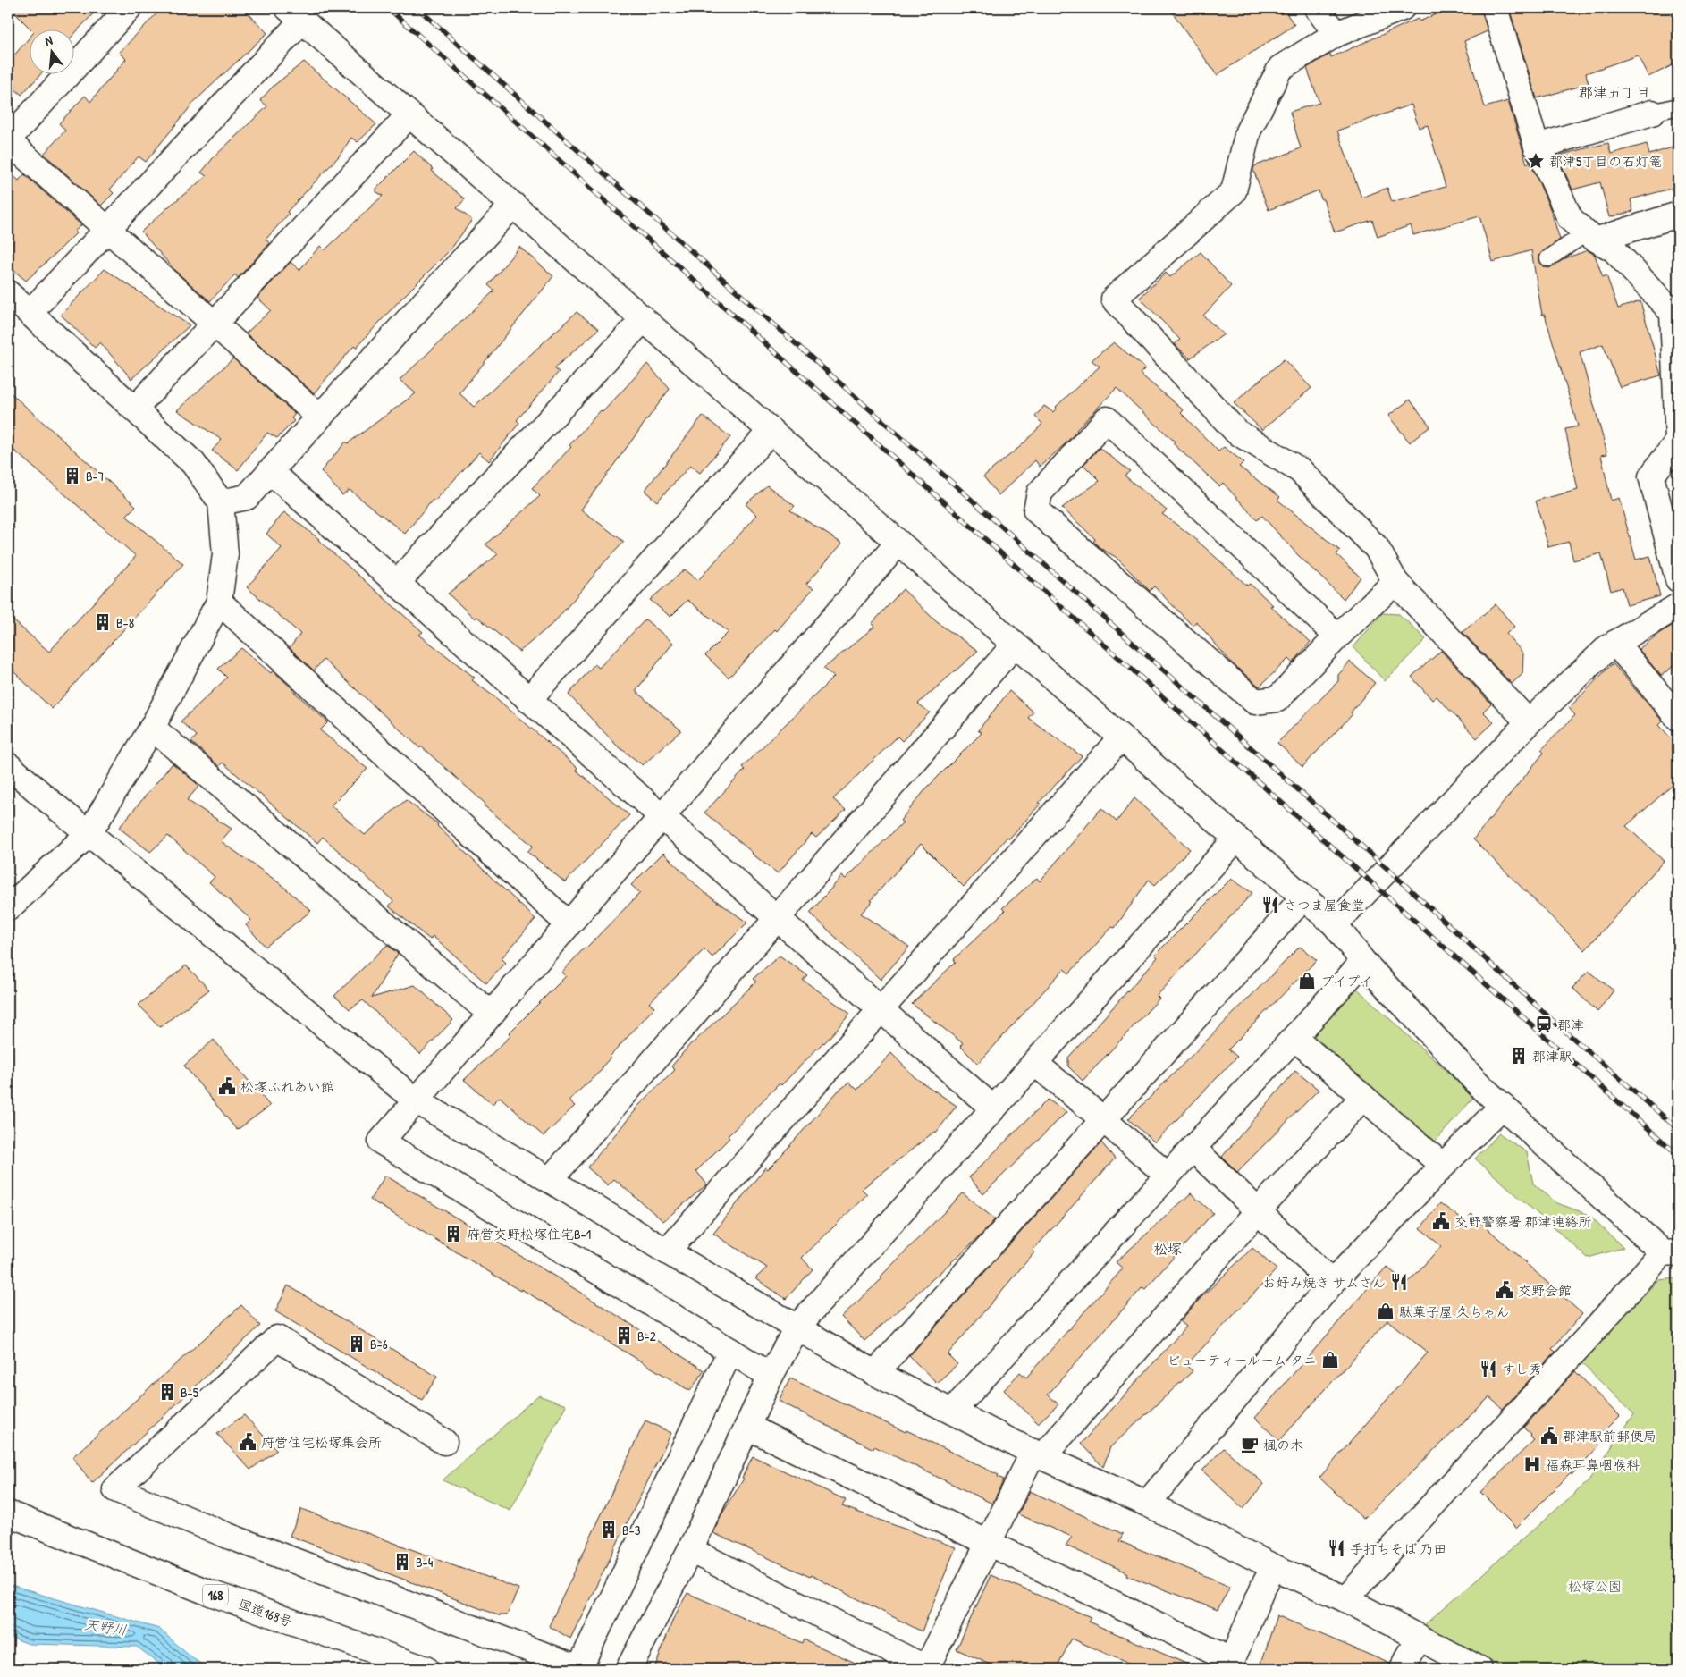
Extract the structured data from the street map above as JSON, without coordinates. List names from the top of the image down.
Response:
{
  "streets": {
    "main road": ["168", "国道168号"]
  },
  "districts": ["郡津五丁目", "松塚"],
  "water": ["天野川"],
  "parks": ["松塚公園"],
  "places": {
    "place": ["郡津5丁目の石灯篭"],
    "building": [
      "B-7",
      "B-8",
      "郡津駅",
      "府営交野松塚住宅B-1",
      "B-2",
      "B-6",
      "B-5",
      "B-3",
      "B-4"
    ],
    "restaurant": [
      "さつま屋食堂",
      "お好み焼き サムさん",
      "すし秀",
      "手打ちそば 乃田"
    ],
    "shop": ["プイプイ", "駄菓子屋 久ちゃん", "ビューティールーム タニ"],
    "station": ["郡津"],
    "public building": [
      "松塚ふれあい館",
      "交野警察署 郡津連絡所",
      "交野会館",
      "郡津駅前郵便局",
      "府営住宅松塚集会所"
    ],
    "cafe": ["楓の木"],
    "hospital": ["福森耳鼻咽喉科"]
  },
  "north": "top"
}
